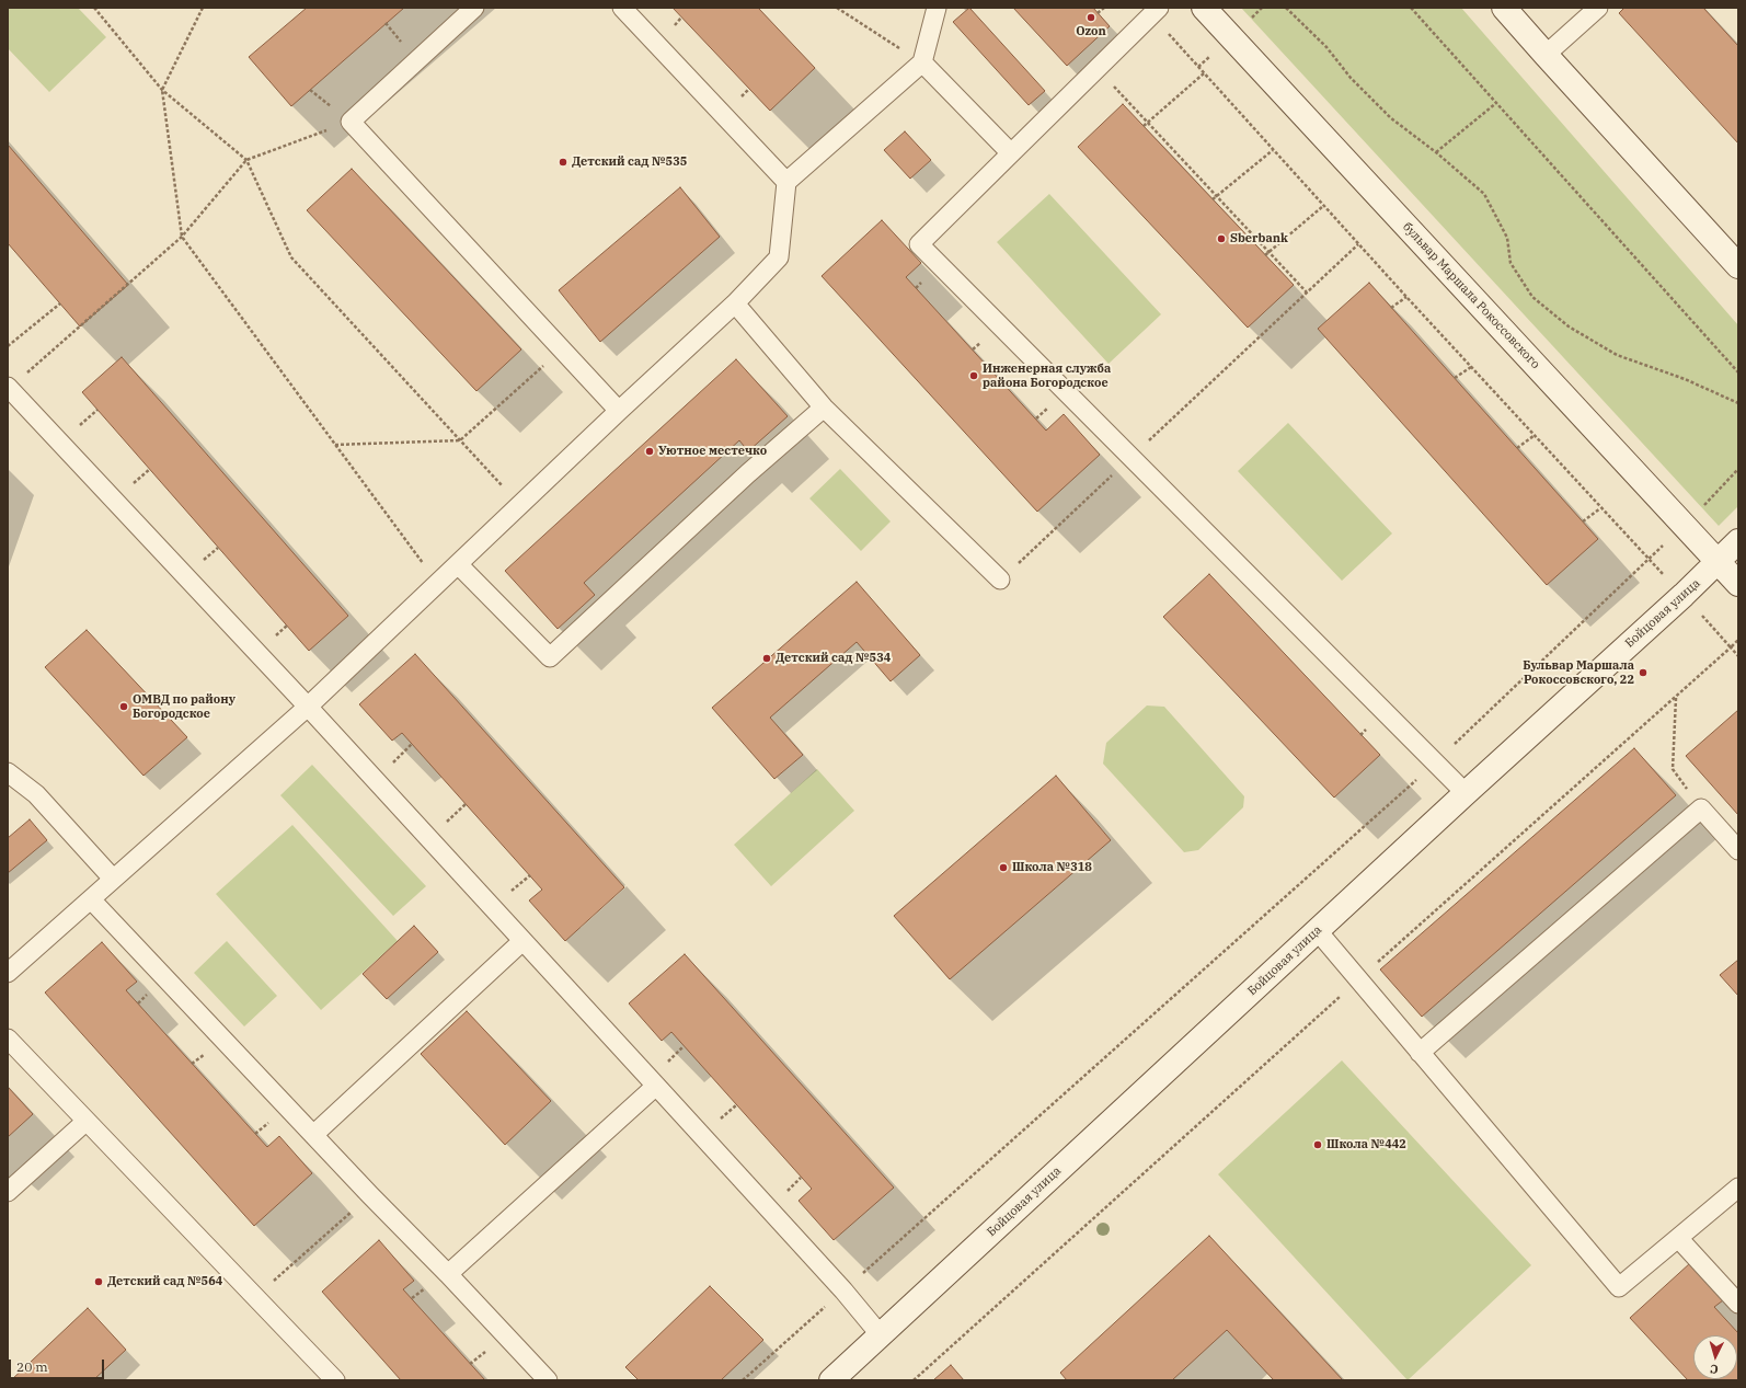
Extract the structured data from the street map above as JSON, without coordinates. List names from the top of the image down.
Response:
{
  "streets": {
    "street": ["бульвар Маршала Рокоссовского", "Бойцовая улица"]
  },
  "crossings": [
    ["бульвар Маршала Рокоссовского", "Бойцовая улица"]
  ],
  "places": [
    "Ozon",
    "Детский сад №535",
    "Sberbank",
    "Инженерная служба района Богородское",
    "Уютное местечко",
    "Детский сад №534",
    "Бульвар Маршала Рокоссовского, 22",
    "ОМВД по району Богородское",
    "Школа №318",
    "Школа №442",
    "Детский сад №564"
  ],
  "scale_bar": "20 m",
  "north": "bottom"
}
